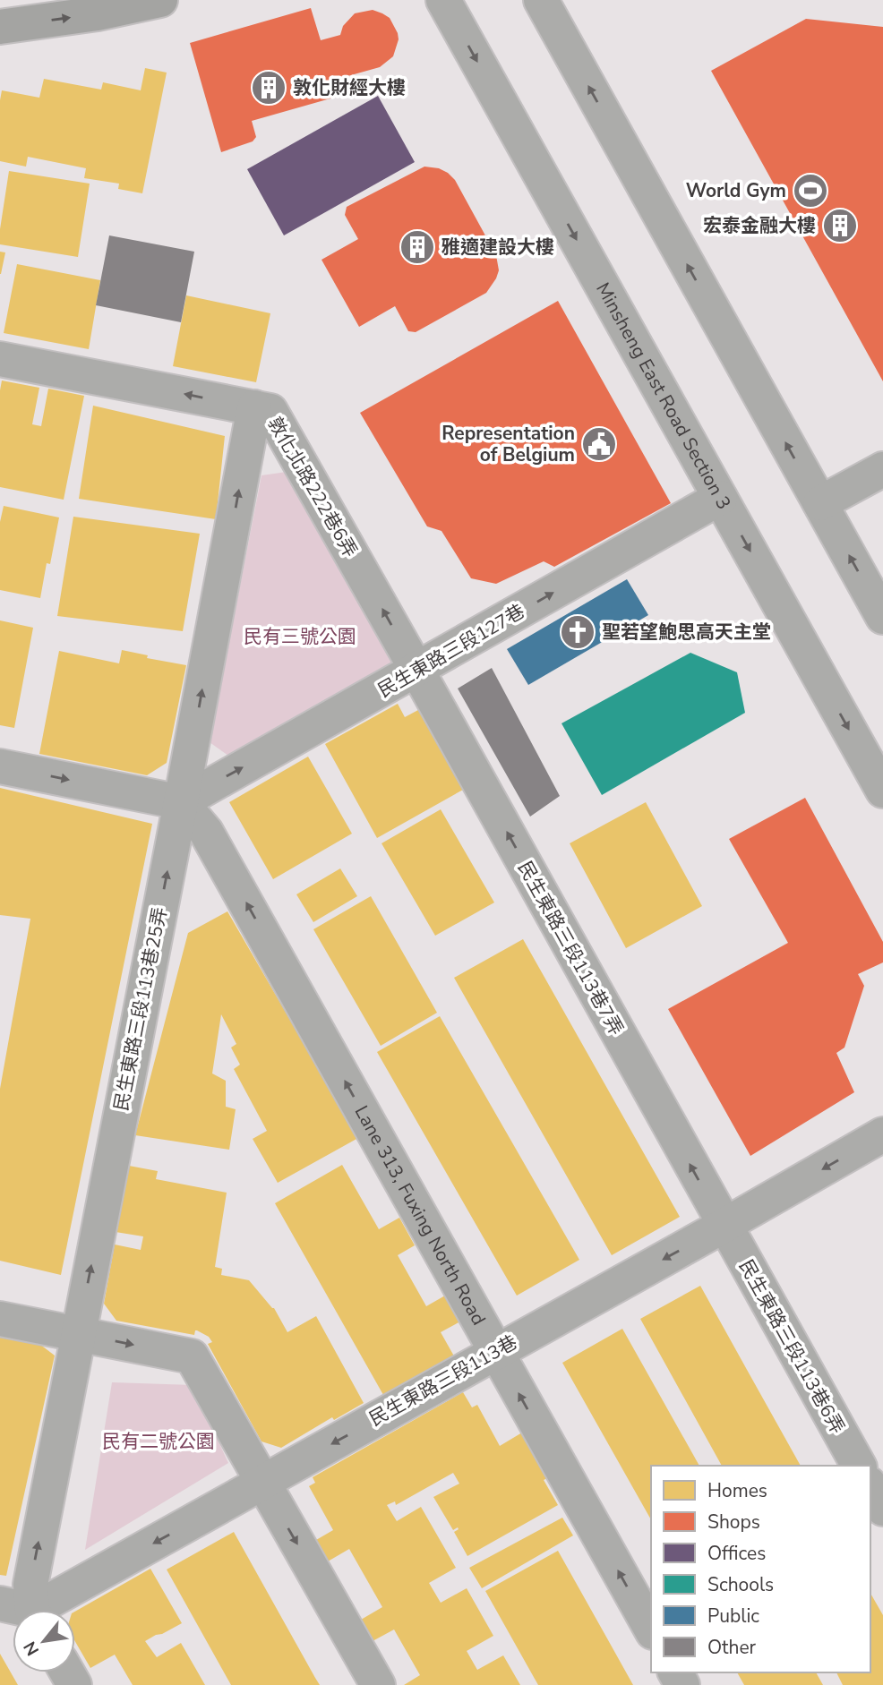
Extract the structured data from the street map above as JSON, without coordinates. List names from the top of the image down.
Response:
{
  "streets": {
    "street": [
      "Minsheng East Road Section 3",
      "敦化北路222巷6弄",
      "民生東路三段127巷",
      "民生東路三段113巷7弄",
      "民生東路三段113巷25弄",
      "Lane 313, Fuxing North Road",
      "民生東路三段113巷6弄",
      "民生東路三段113巷"
    ]
  },
  "crossings": [
    ["Minsheng East Road Section 3", "民生東路三段127巷"],
    ["敦化北路222巷6弄", "民生東路三段127巷"],
    ["敦化北路222巷6弄", "民生東路三段113巷7弄"],
    ["敦化北路222巷6弄", "民生東路三段113巷25弄"],
    ["民生東路三段127巷", "民生東路三段113巷7弄"],
    ["民生東路三段127巷", "民生東路三段113巷25弄"],
    ["民生東路三段127巷", "Lane 313, Fuxing North Road"],
    ["民生東路三段113巷7弄", "民生東路三段113巷6弄"],
    ["民生東路三段113巷7弄", "民生東路三段113巷"],
    ["民生東路三段113巷25弄", "Lane 313, Fuxing North Road"],
    ["Lane 313, Fuxing North Road", "民生東路三段113巷"],
    ["民生東路三段113巷6弄", "民生東路三段113巷"]
  ],
  "one_way": [
    "敦化北路222巷6弄",
    "民生東路三段127巷",
    "民生東路三段113巷7弄",
    "民生東路三段113巷25弄",
    "Lane 313, Fuxing North Road",
    "民生東路三段113巷"
  ],
  "parks": ["民有三號公園", "民有二號公園"],
  "places": {
    "building": ["敦化財經大樓", "宏泰金融大樓", "雅適建設大樓"],
    "sports": ["World Gym"],
    "public building": ["Representation of Belgium"],
    "church": ["聖若望鮑思高天主堂"]
  },
  "legend": [
    "Homes",
    "Shops",
    "Offices",
    "Schools",
    "Public",
    "Other"
  ],
  "north": "bottom left"
}
